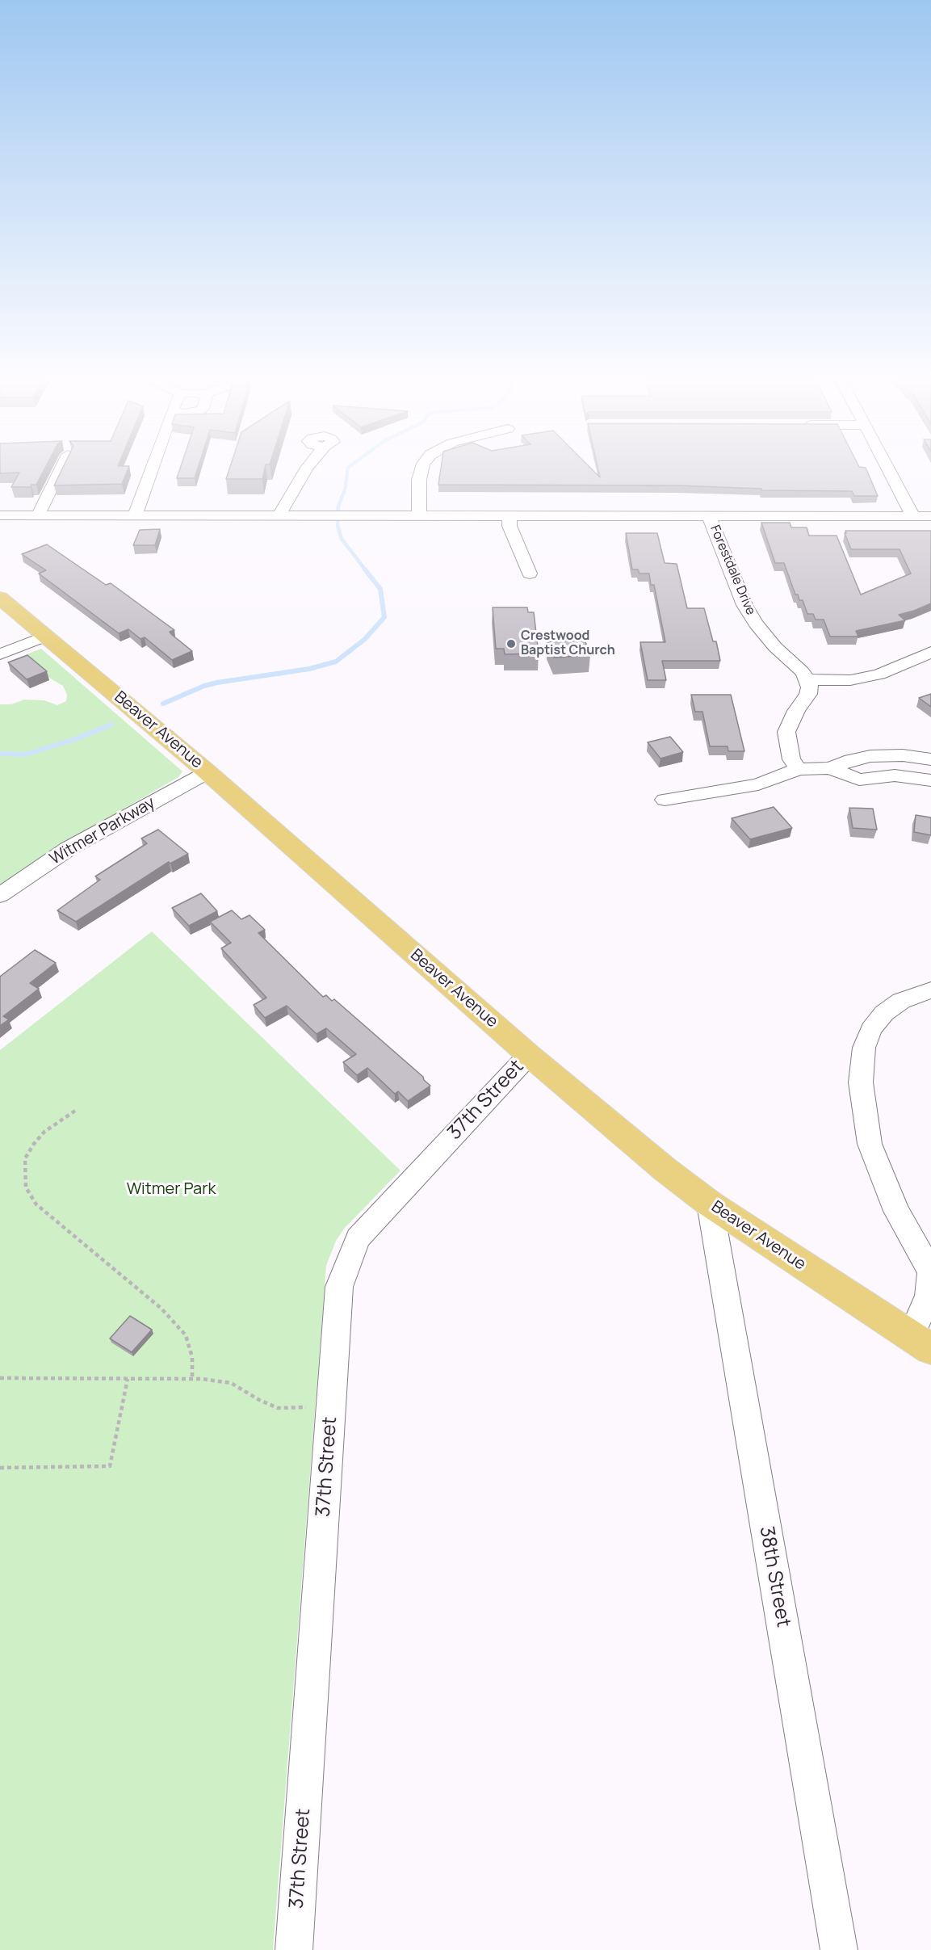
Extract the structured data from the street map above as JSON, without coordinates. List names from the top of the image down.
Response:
{
  "streets": {
    "main road": ["Beaver Avenue"],
    "street": [
      "Forestdale Drive",
      "Witmer Parkway",
      "37th Street",
      "38th Street"
    ]
  },
  "crossings": [
    ["Beaver Avenue", "Witmer Parkway"],
    ["Beaver Avenue", "37th Street"],
    ["Beaver Avenue", "38th Street"]
  ],
  "parks": ["Witmer Park"],
  "places": ["Crestwood Baptist Church"]
}
